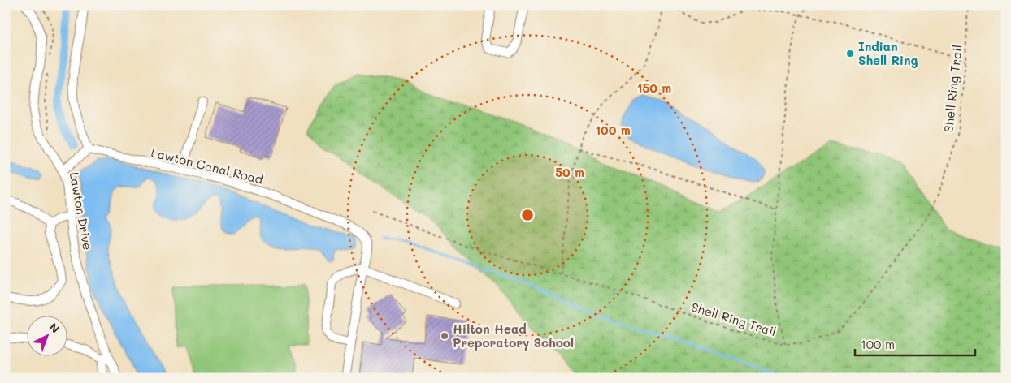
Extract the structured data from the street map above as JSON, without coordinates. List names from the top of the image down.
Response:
{
  "streets": {
    "street": ["Lawton Canal Road", "Lawton Drive"],
    "path": ["Shell Ring Trail"]
  },
  "places": ["Indian Shell Ring", "Hilton Head Preporatory School"],
  "scale_bar": "100 m",
  "north": "top right",
  "rings": ["150 m", "100 m", "50 m"]
}
